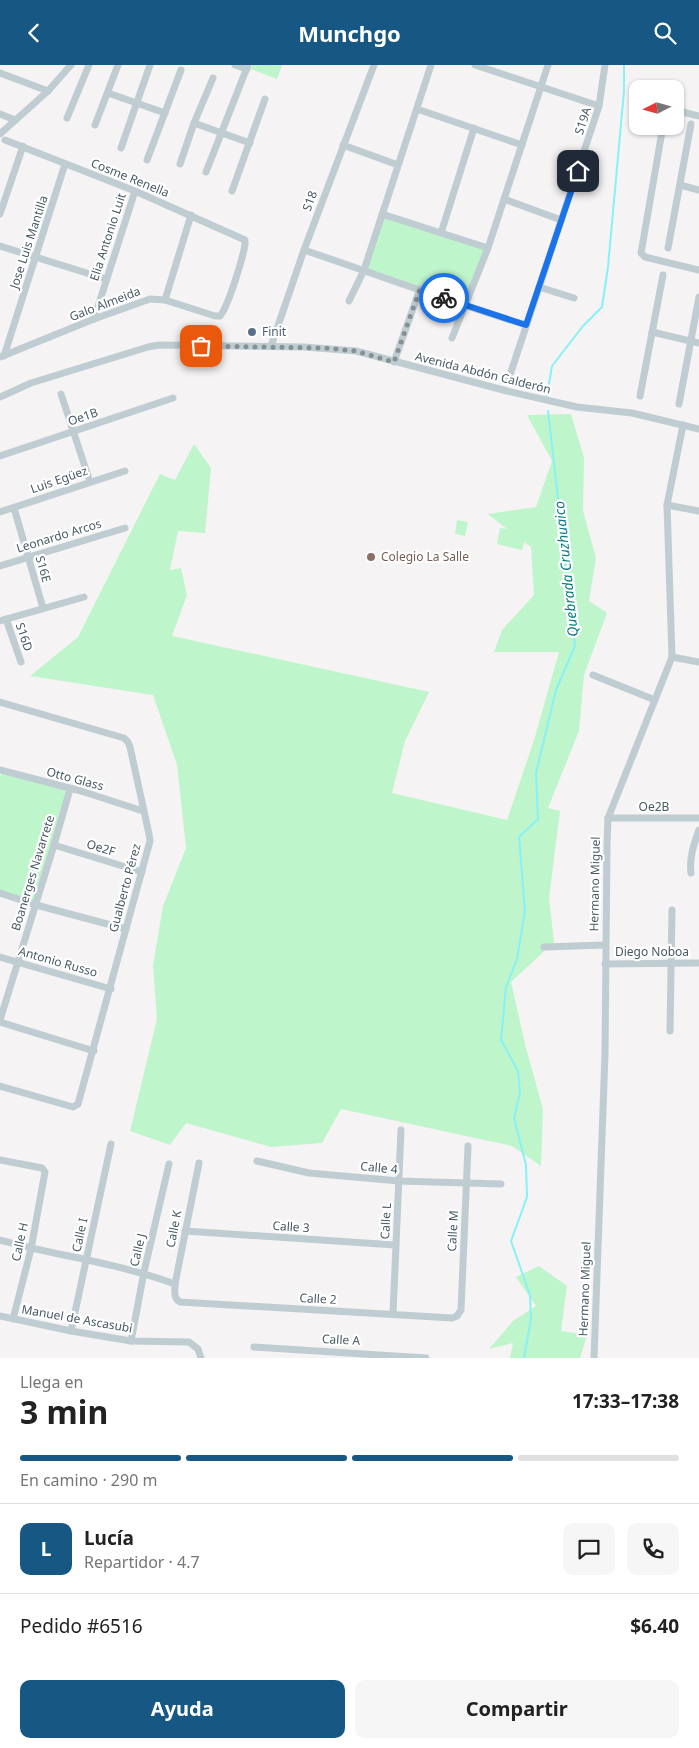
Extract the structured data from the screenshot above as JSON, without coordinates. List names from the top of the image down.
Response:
{
  "streets": {
    "street": [
      "S19A",
      "Cosme Renella",
      "S18",
      "Elia Antonio Luit",
      "Jose Luis Mantilla",
      "Galo Almeida",
      "Avenida Abdón Calderón",
      "Oe1B",
      "Luis Egüez",
      "Leonardo Arcos",
      "S16E",
      "S16D",
      "Otto Glass",
      "Oe2B",
      "Oe2F",
      "Boanerges Navarrete",
      "Hermano Miguel",
      "Gualberto Pérez",
      "Diego Noboa",
      "Antonio Russo",
      "Calle 4",
      "Calle L",
      "Calle 3",
      "Calle K",
      "Calle M",
      "Calle I",
      "Calle H",
      "Calle J",
      "Calle 2",
      "Manuel de Ascasubi",
      "Calle A"
    ]
  },
  "crossings": [
    ["Cosme Renella", "Elia Antonio Luit"],
    ["Cosme Renella", "Jose Luis Mantilla"],
    ["Cosme Renella", "Galo Almeida"],
    ["S18", "Avenida Abdón Calderón"],
    ["Elia Antonio Luit", "Galo Almeida"],
    ["Jose Luis Mantilla", "Galo Almeida"],
    ["Avenida Abdón Calderón", "Hermano Miguel"],
    ["Luis Egüez", "S16E"],
    ["Leonardo Arcos", "S16E"],
    ["Otto Glass", "Boanerges Navarrete"],
    ["Otto Glass", "Gualberto Pérez"],
    ["Oe2B", "Hermano Miguel"],
    ["Oe2F", "Boanerges Navarrete"],
    ["Oe2F", "Gualberto Pérez"],
    ["Boanerges Navarrete", "Antonio Russo"],
    ["Hermano Miguel", "Diego Noboa"],
    ["Gualberto Pérez", "Antonio Russo"],
    ["Calle 4", "Calle L"],
    ["Calle 4", "Calle M"],
    ["Calle L", "Calle 3"],
    ["Calle L", "Calle 2"],
    ["Calle 3", "Calle K"],
    ["Calle K", "Calle 2"],
    ["Calle M", "Calle 2"],
    ["Calle I", "Manuel de Ascasubi"],
    ["Calle H", "Manuel de Ascasubi"],
    ["Calle J", "Manuel de Ascasubi"]
  ],
  "water": ["Quebrada Cruzhuaico"],
  "places": ["Finit", "Colegio La Salle"],
  "north": "left",
  "page": {
    "header": "Munchgo",
    "heading": ["3 min", "Llega en", "17:33–17:38"],
    "panel": [
      "Lucía",
      "Repartidor · 4.7",
      "Pedido #6516",
      "$6.40"
    ],
    "bar": "En camino · 290 m",
    "round": "L",
    "buttons": ["Ayuda", "Compartir"]
  }
}
